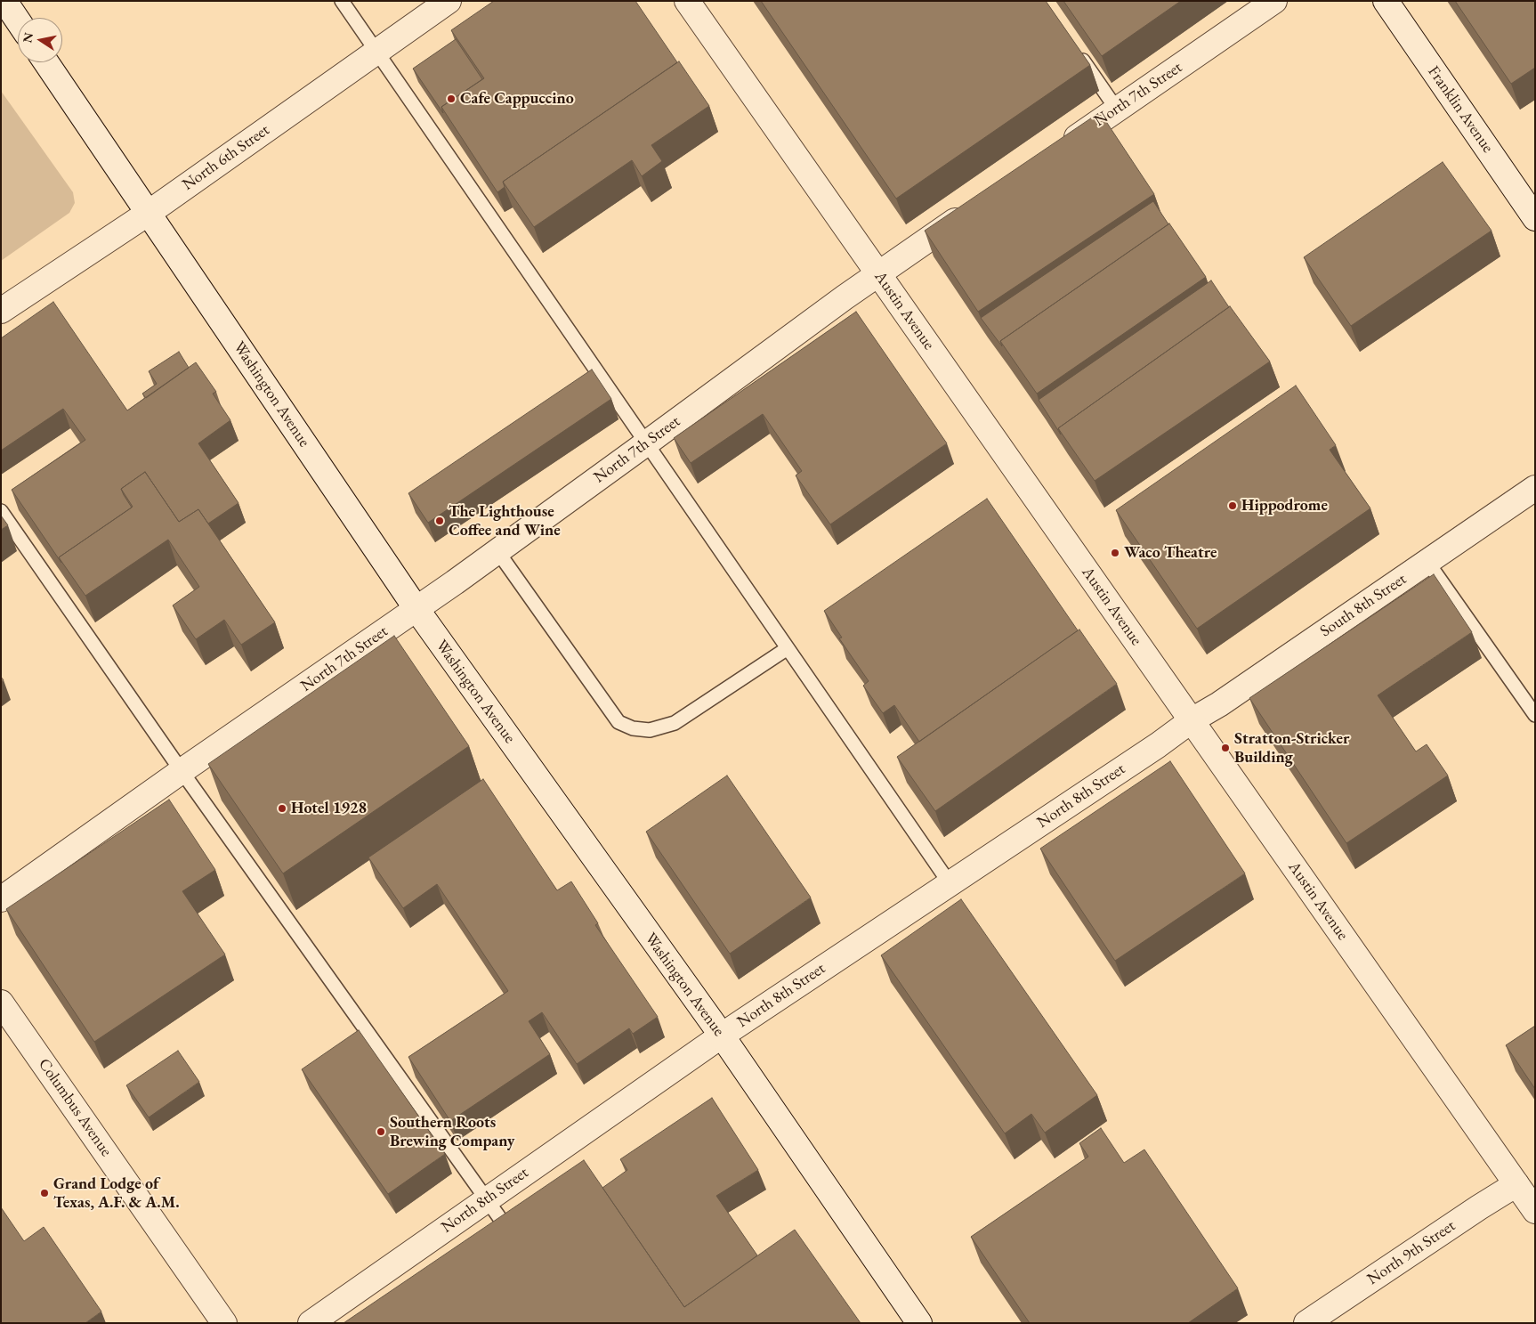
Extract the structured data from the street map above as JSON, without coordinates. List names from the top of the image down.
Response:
{
  "streets": {
    "street": [
      "North 7th Street",
      "Franklin Avenue",
      "North 6th Street",
      "Austin Avenue",
      "Washington Avenue",
      "South 8th Street",
      "North 8th Street",
      "Columbus Avenue",
      "North 9th Street"
    ]
  },
  "crossings": [
    ["North 7th Street", "Austin Avenue"],
    ["North 7th Street", "Washington Avenue"],
    ["North 6th Street", "Washington Avenue"],
    ["Austin Avenue", "South 8th Street"],
    ["Austin Avenue", "North 8th Street"],
    ["Austin Avenue", "North 9th Street"],
    ["Washington Avenue", "North 8th Street"],
    ["South 8th Street", "North 8th Street"]
  ],
  "places": [
    "Cafe Cappuccino",
    "Hippodrome",
    "The Lighthouse Coffee and Wine",
    "Waco Theatre",
    "Stratton-Stricker Building",
    "Hotel 1928",
    "Southern Roots Brewing Company",
    "Grand Lodge of Texas, A.F. & A.M."
  ],
  "north": "left"
}
